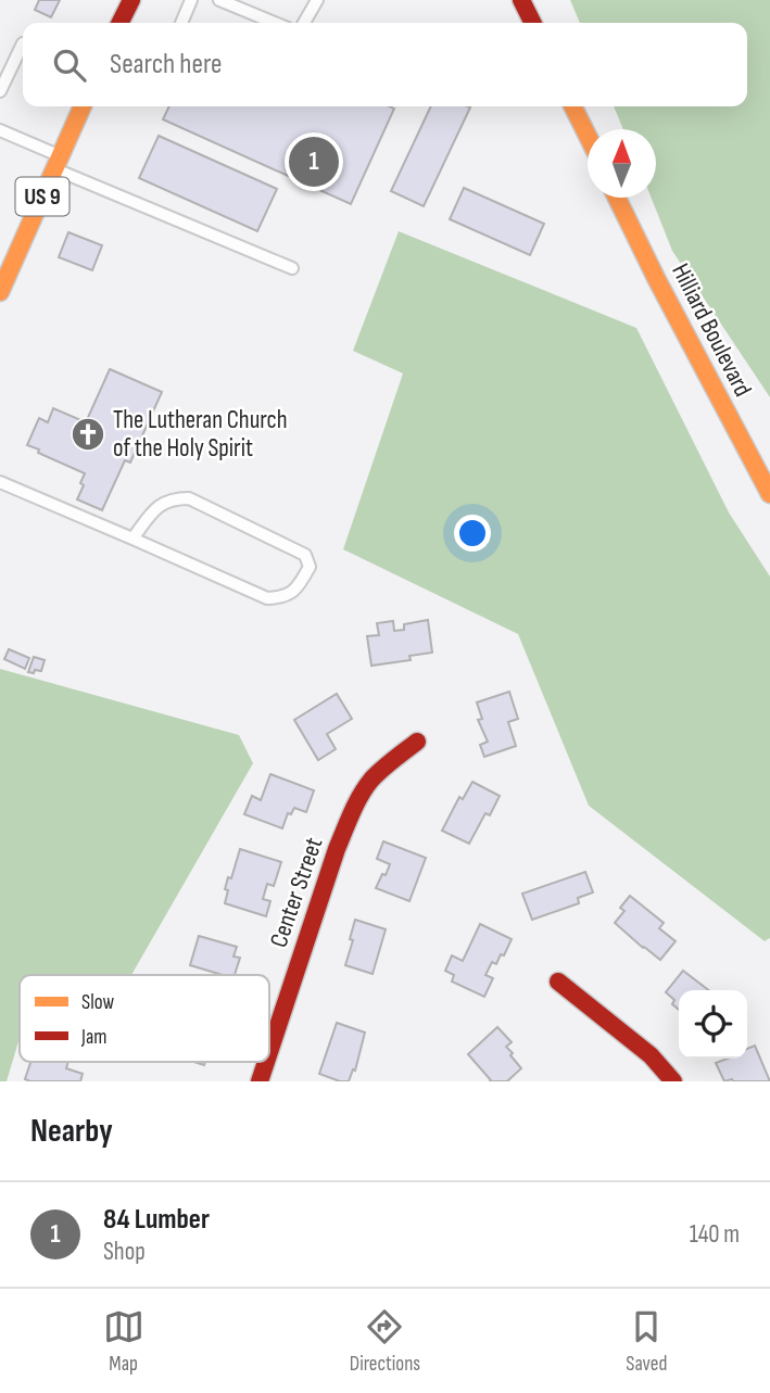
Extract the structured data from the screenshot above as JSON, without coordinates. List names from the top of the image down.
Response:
{
  "streets": {
    "main road": ["US 9", "Hilliard Boulevard", "Center Street"]
  },
  "places": {
    "church": ["The Lutheran Church of the Holy Spirit"]
  },
  "legend": ["Slow", "Jam"],
  "north": "top",
  "page": {
    "search": "Search here",
    "pins": "1",
    "heading": "Nearby",
    "list": [
      {
        "mark": "1",
        "name": "84 Lumber",
        "note": "Shop",
        "value": "140 m"
      }
    ],
    "nav": ["Map", "Directions", "Saved"]
  }
}
